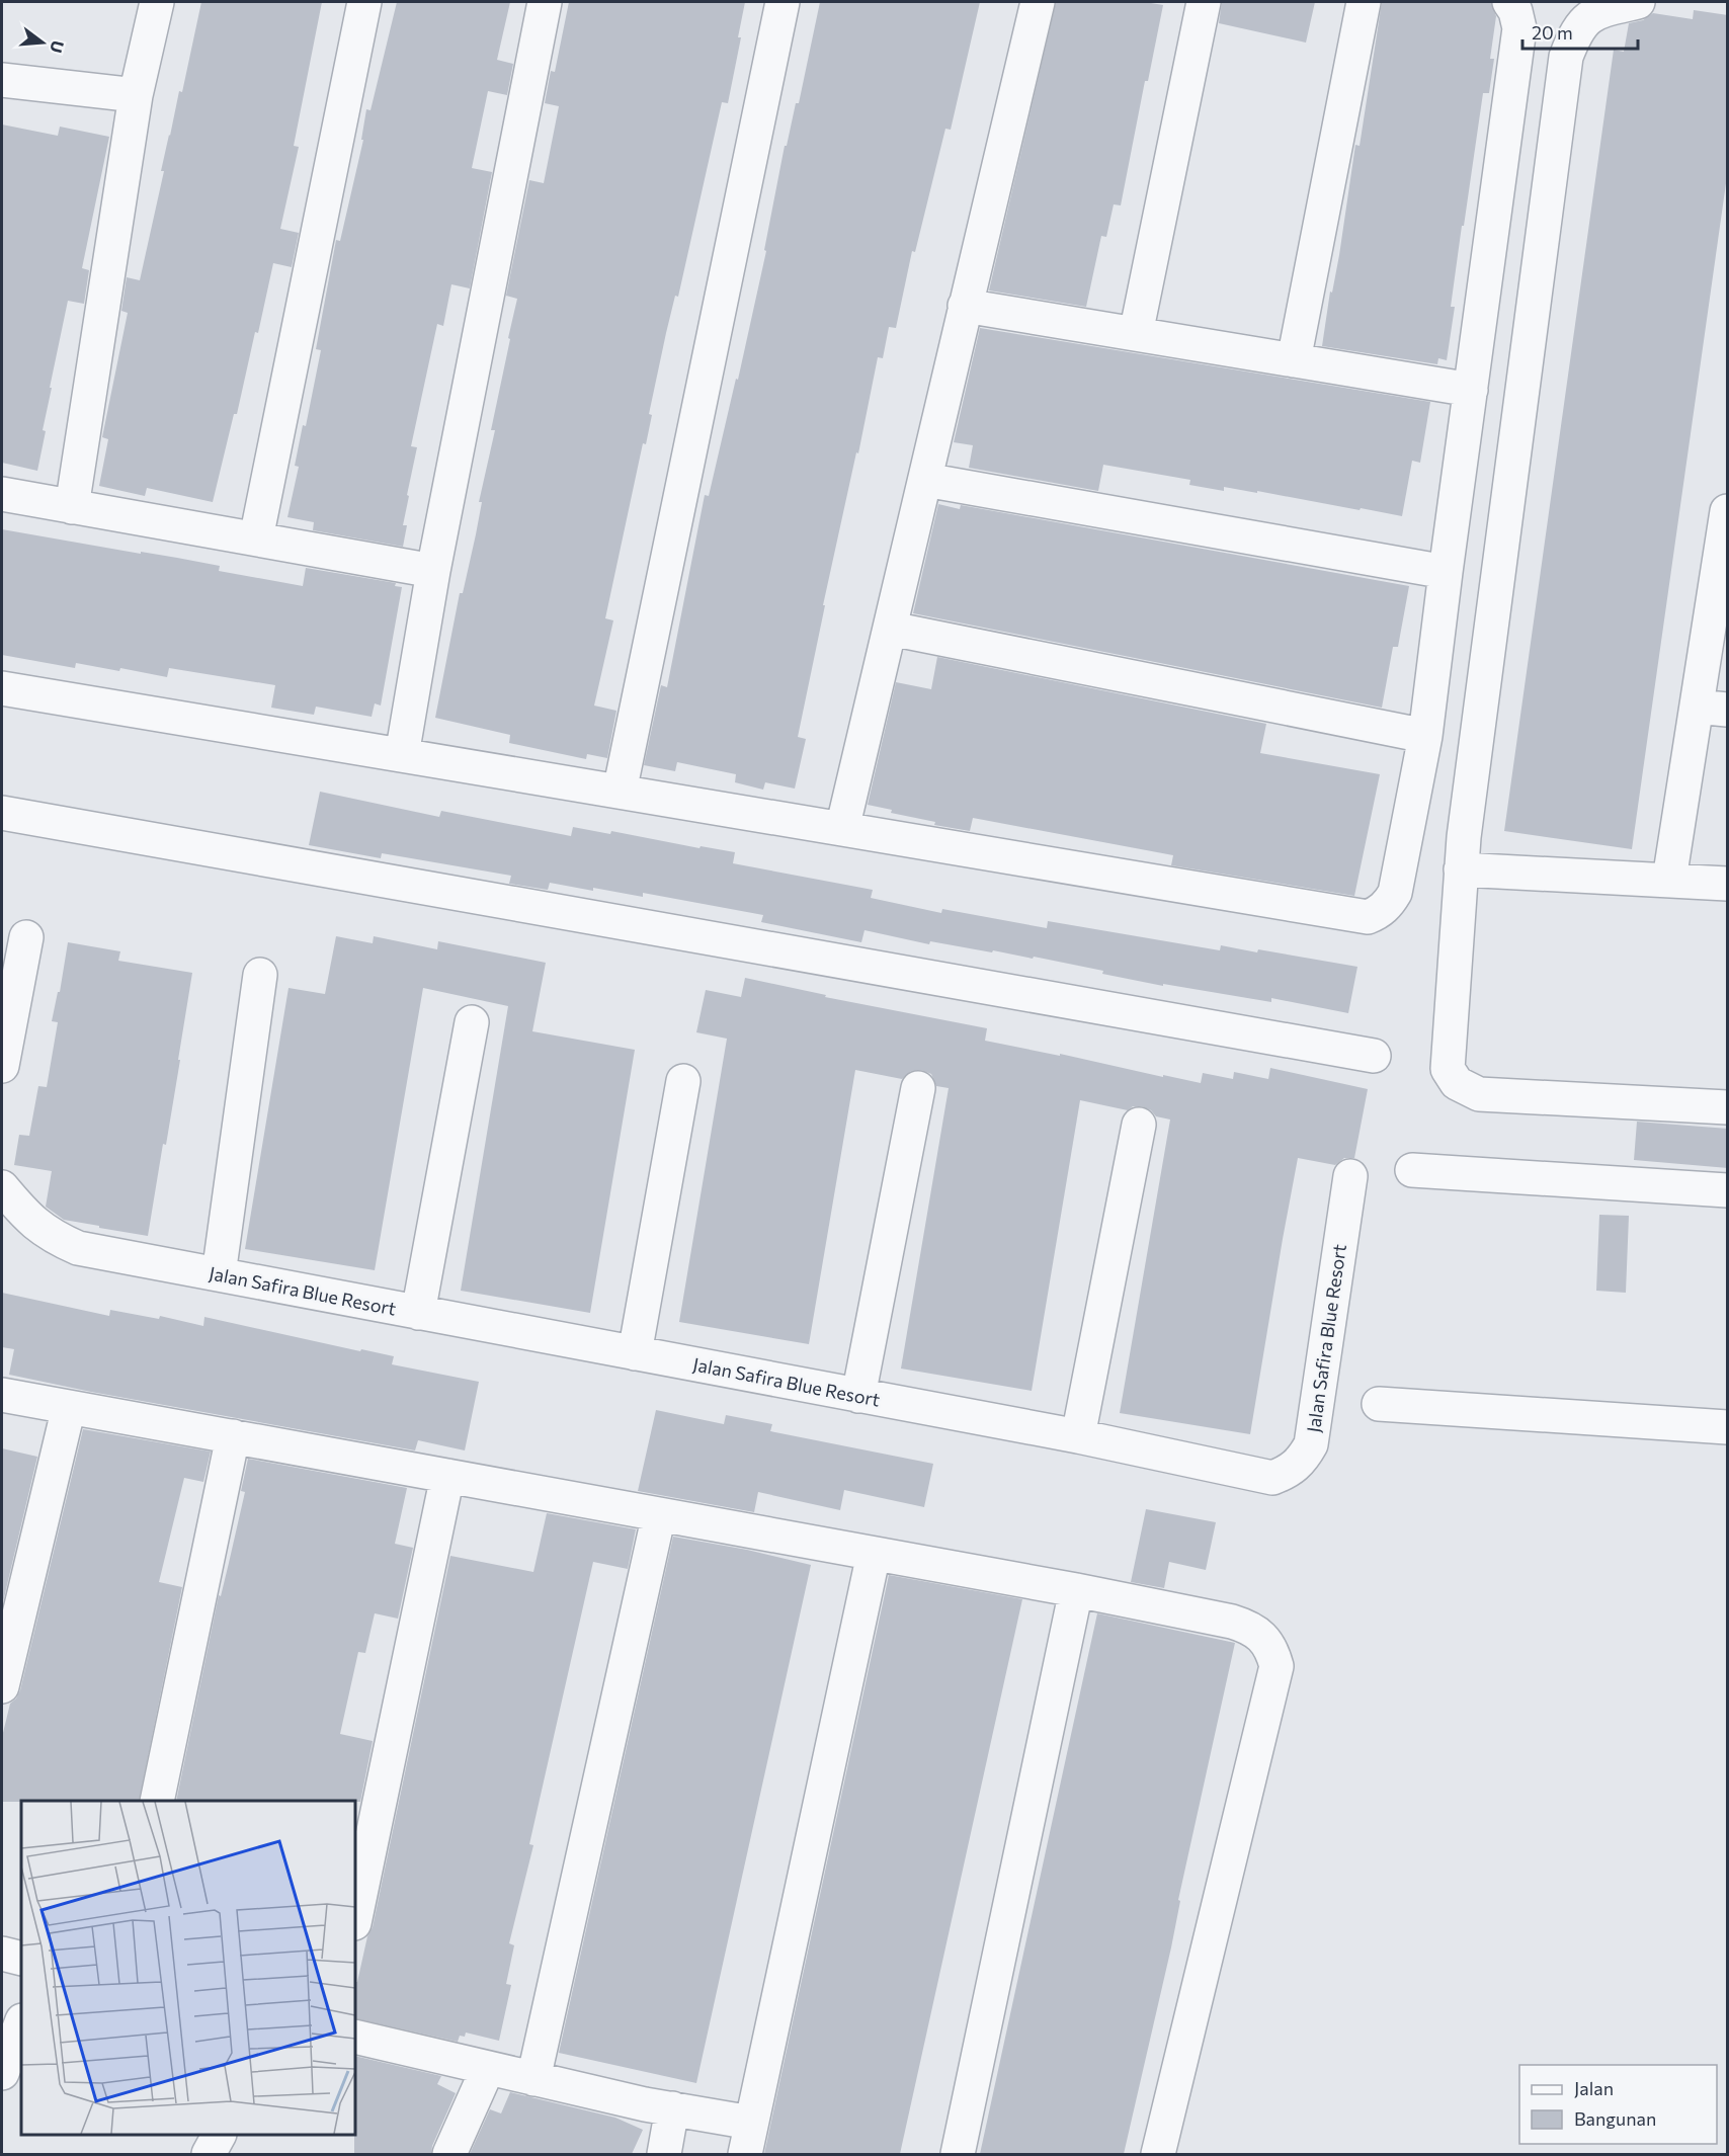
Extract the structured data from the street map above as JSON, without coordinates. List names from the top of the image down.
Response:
{
  "streets": {
    "street": ["Jalan Safira Blue Resort"]
  },
  "legend": ["Jalan", "Bangunan"],
  "scale_bar": "20 m",
  "north": "right"
}
